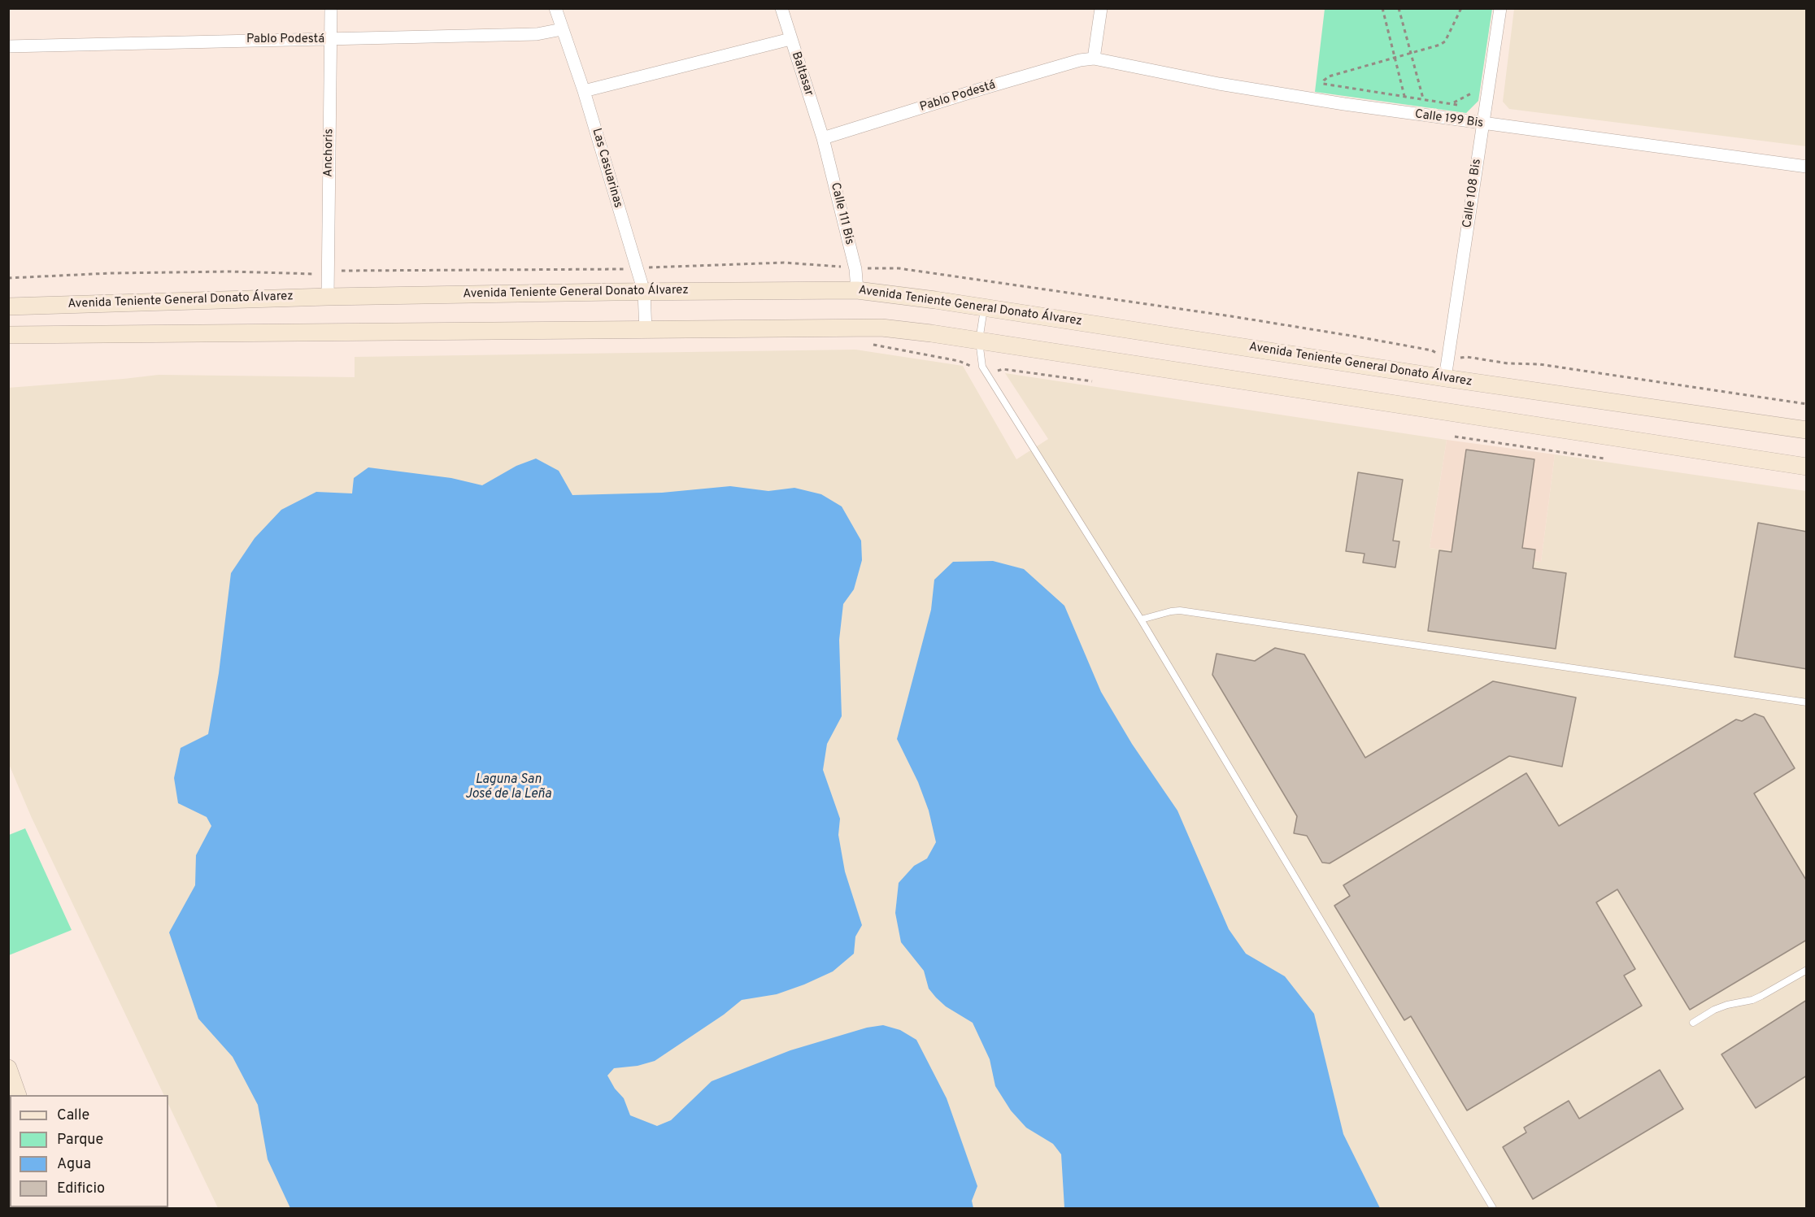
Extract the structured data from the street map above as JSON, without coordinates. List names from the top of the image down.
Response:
{
  "streets": {
    "main road": ["Avenida Teniente General Donato Álvarez"],
    "street": [
      "Pablo Podestá",
      "Baltasar",
      "Calle 199 Bis",
      "Anchoris",
      "Las Casuarinas",
      "Calle 108 Bis",
      "Calle 111 Bis"
    ]
  },
  "crossings": [
    ["Pablo Podestá", "Baltasar"],
    ["Pablo Podestá", "Calle 199 Bis"],
    ["Pablo Podestá", "Anchoris"],
    ["Pablo Podestá", "Las Casuarinas"],
    ["Pablo Podestá", "Calle 111 Bis"],
    ["Baltasar", "Calle 111 Bis"],
    ["Calle 199 Bis", "Calle 108 Bis"],
    ["Anchoris", "Avenida Teniente General Donato Álvarez"],
    ["Las Casuarinas", "Avenida Teniente General Donato Álvarez"],
    ["Calle 108 Bis", "Avenida Teniente General Donato Álvarez"],
    ["Calle 111 Bis", "Avenida Teniente General Donato Álvarez"]
  ],
  "water": ["Laguna San José de la Leña"],
  "legend": [
    "Calle",
    "Parque",
    "Agua",
    "Edificio"
  ]
}
